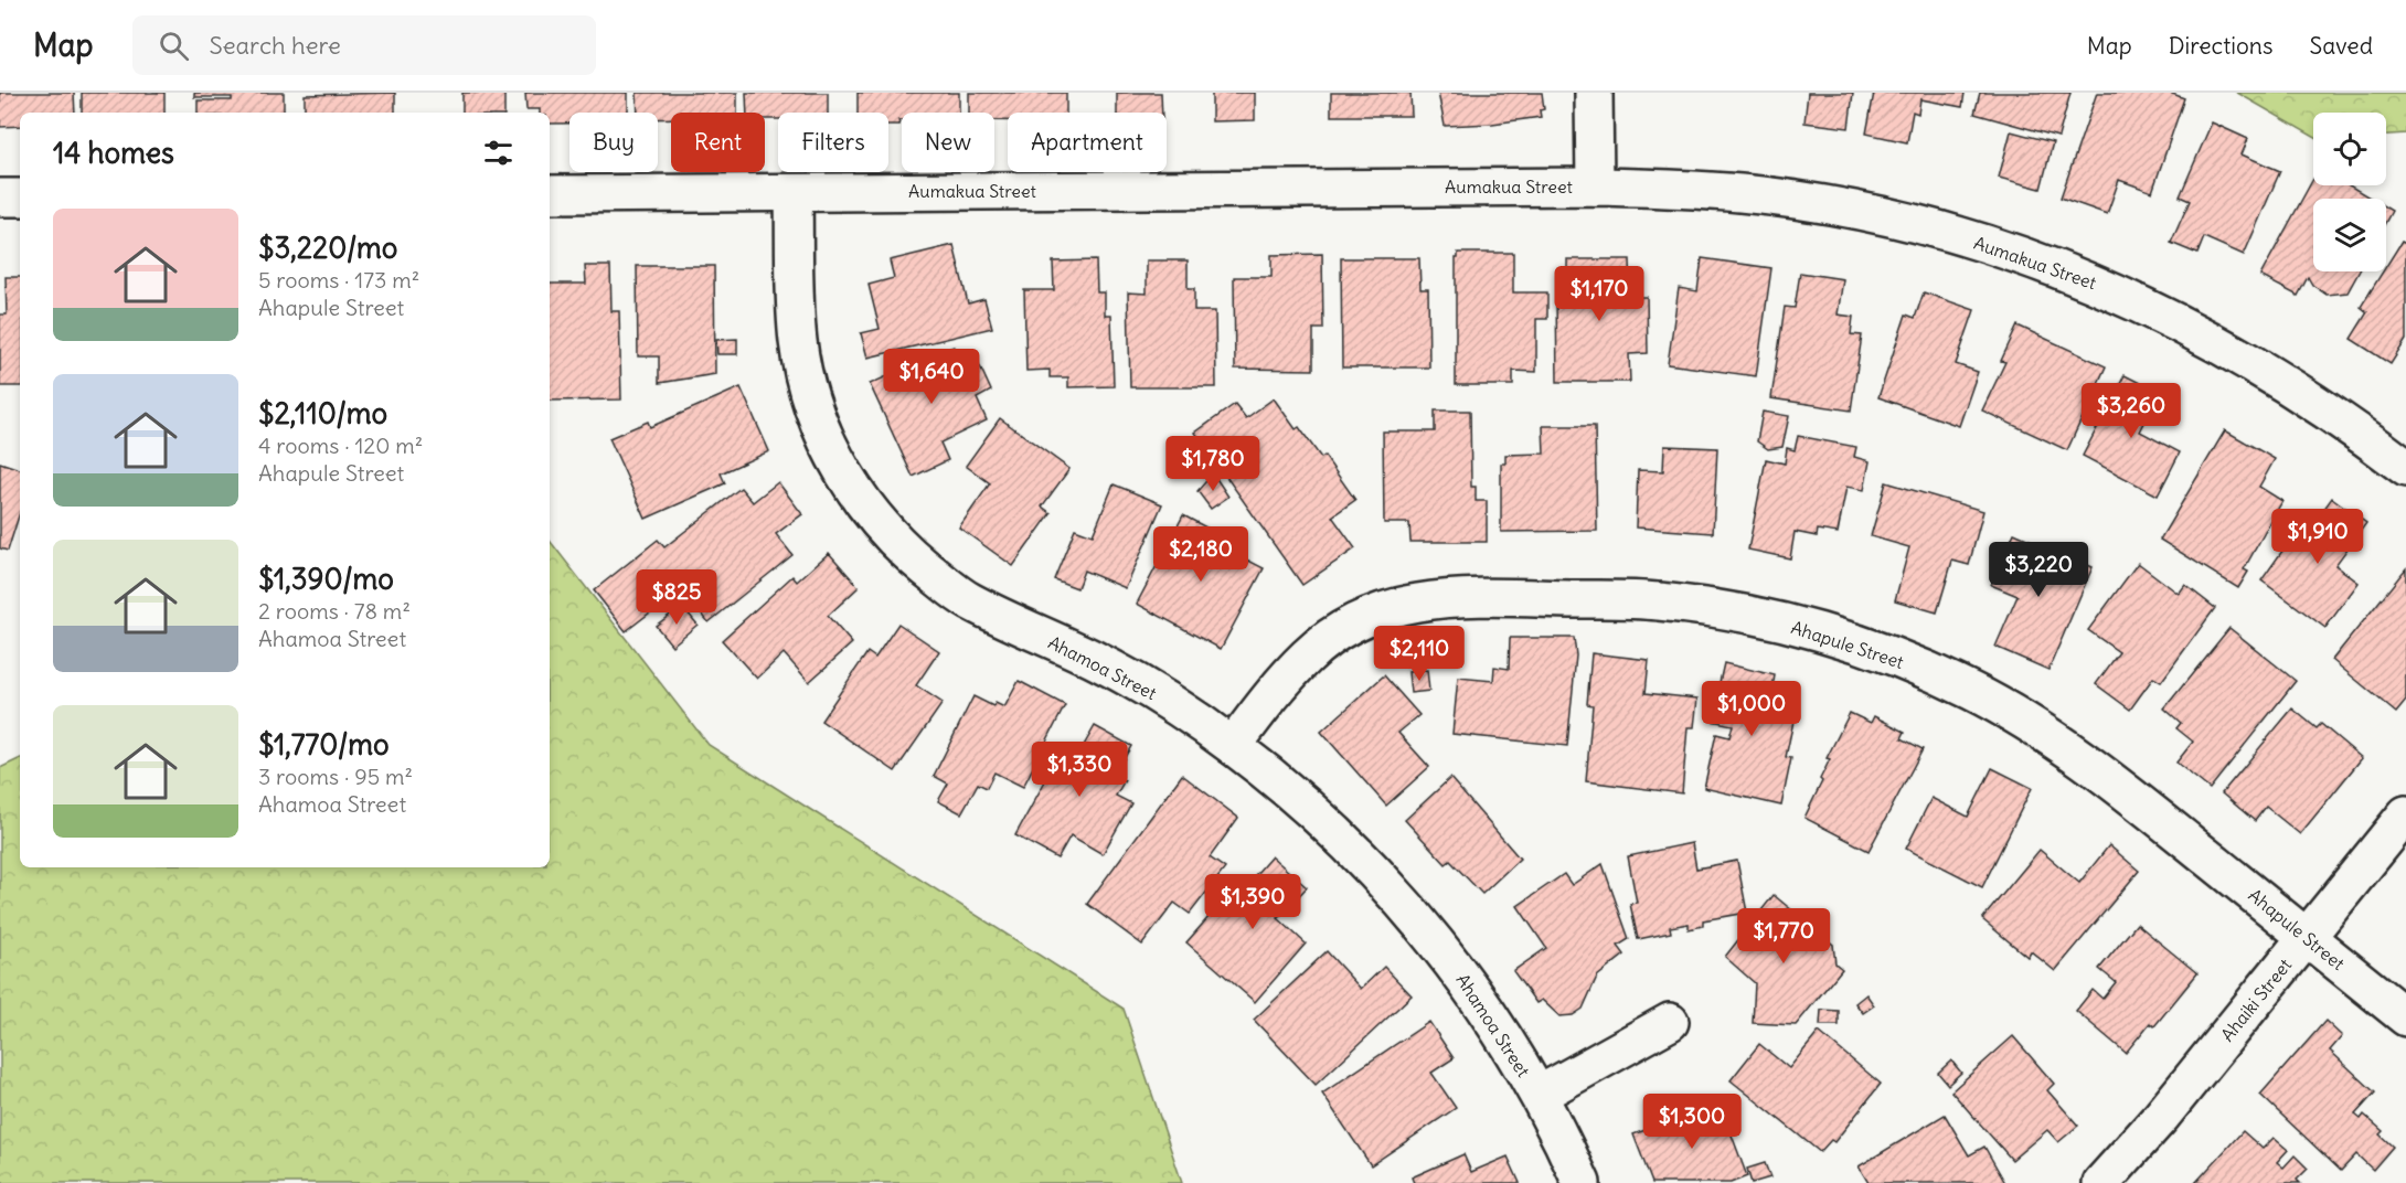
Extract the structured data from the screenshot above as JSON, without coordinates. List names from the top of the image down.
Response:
{
  "streets": {
    "street": [
      "Aumakua Street",
      "Ahapule Street",
      "Ahamoa Street",
      "Ahaiki Street"
    ]
  },
  "crossings": [
    ["Aumakua Street", "Ahamoa Street"],
    ["Ahapule Street", "Ahamoa Street"],
    ["Ahapule Street", "Ahaiki Street"]
  ],
  "page": {
    "header": "Map",
    "search": "Search here",
    "nav": ["Map", "Directions", "Saved"],
    "chip": [
      "Buy",
      "Rent",
      "Filters",
      "New",
      "Apartment"
    ],
    "heading": "14 homes",
    "list": [
      {
        "name": "$3,220/mo",
        "note": "5 rooms · 173 m² · Ahapule Street"
      },
      {
        "name": "$2,110/mo",
        "note": "4 rooms · 120 m² · Ahapule Street"
      },
      {
        "name": "$1,390/mo",
        "note": "2 rooms · 78 m² · Ahamoa Street"
      },
      {
        "name": "$1,770/mo",
        "note": "3 rooms · 95 m² · Ahamoa Street"
      }
    ],
    "price": [
      "$1,170",
      "$1,640",
      "$3,260",
      "$1,780",
      "$1,910",
      "$2,180",
      "$3,220",
      "$825",
      "$2,110",
      "$1,000",
      "$1,330",
      "$1,390",
      "$1,770",
      "$1,300"
    ]
  }
}
